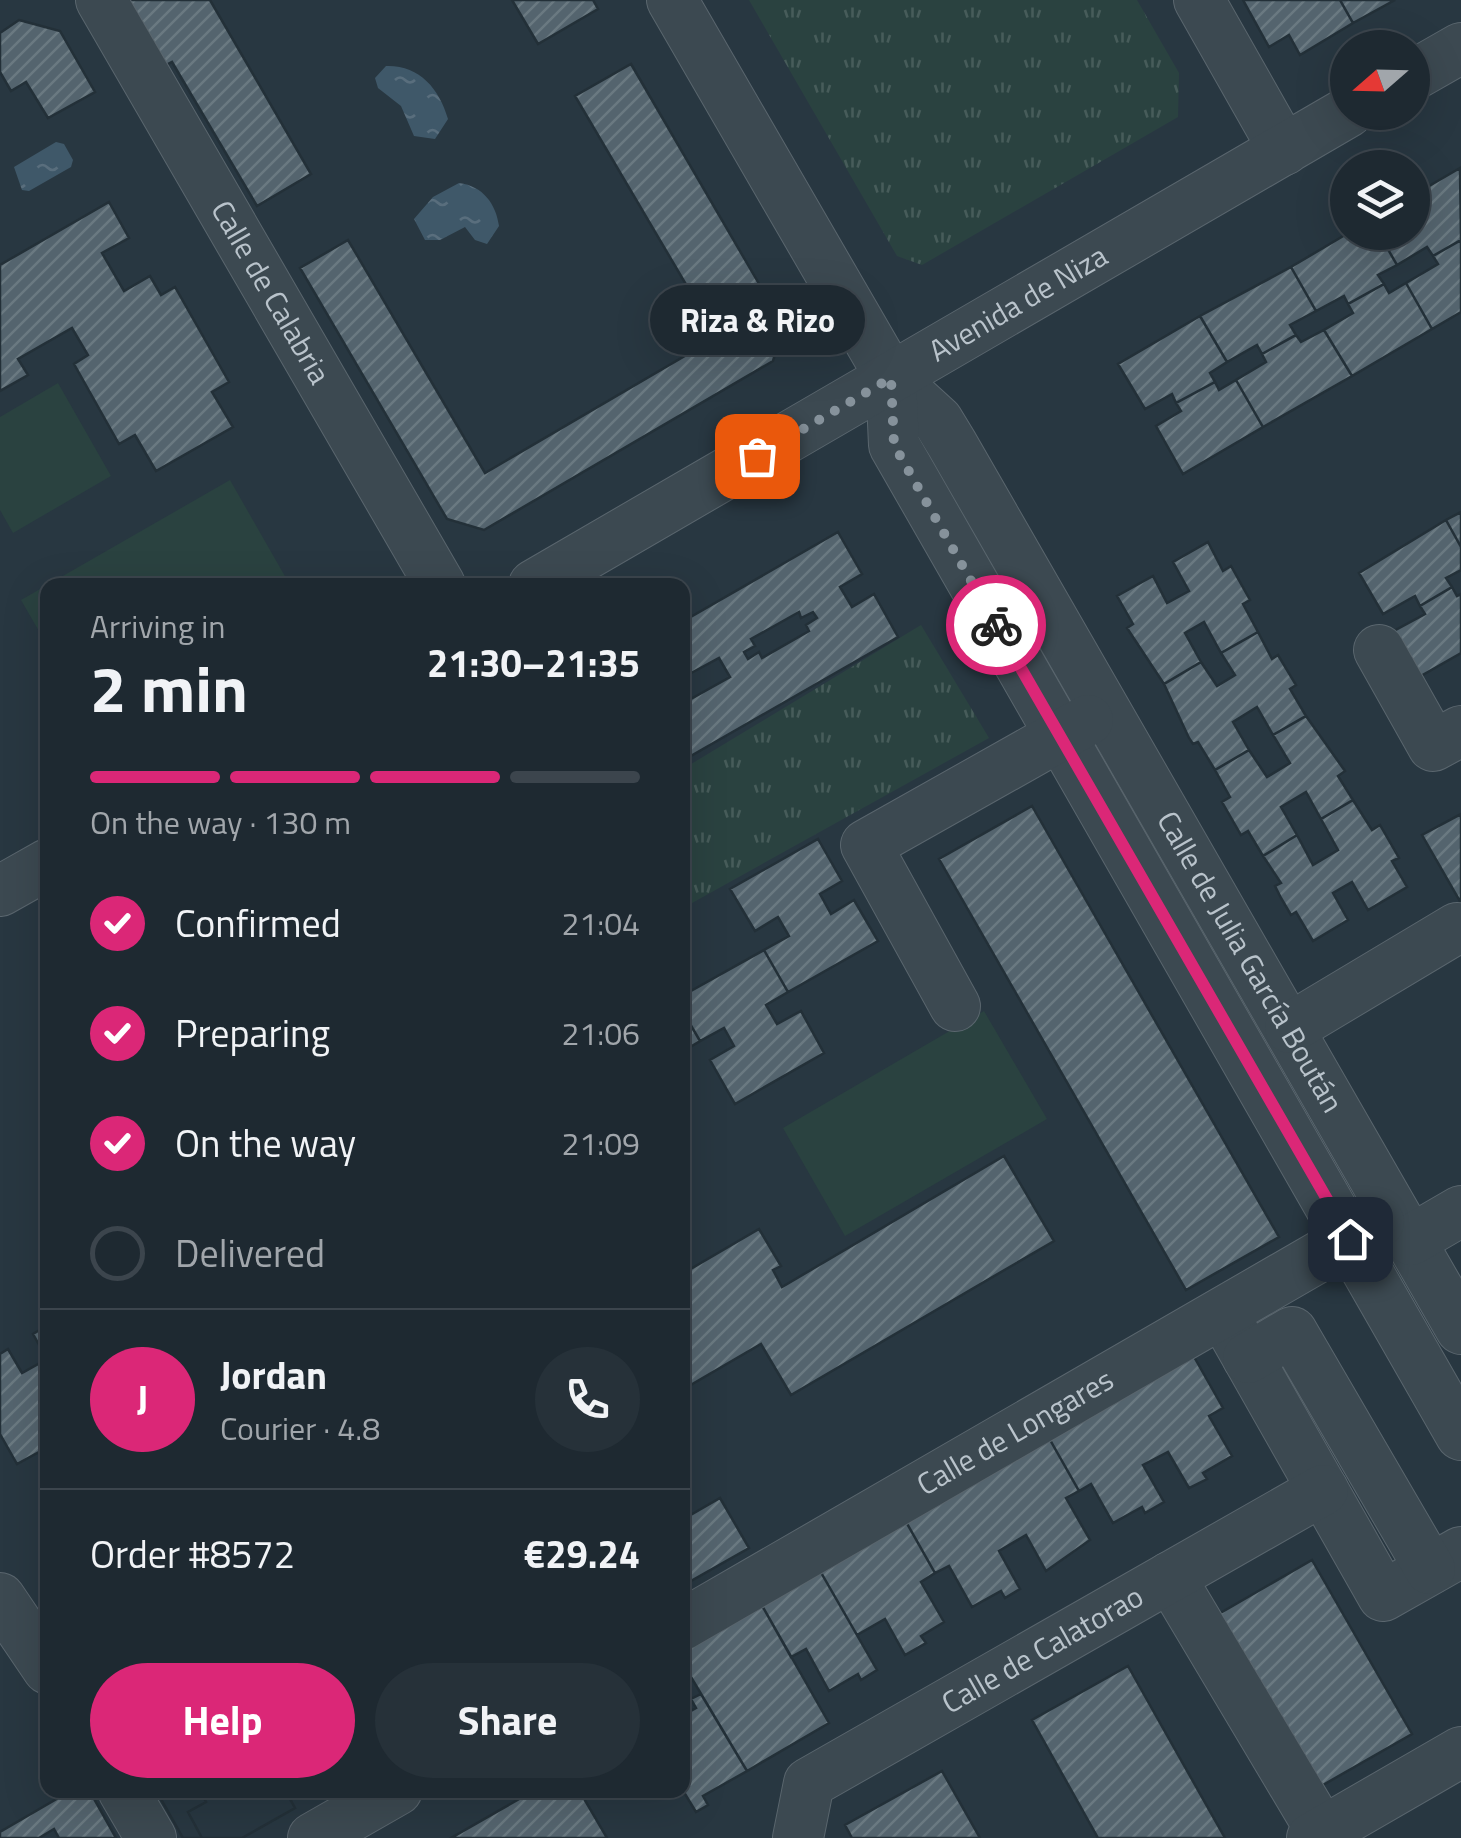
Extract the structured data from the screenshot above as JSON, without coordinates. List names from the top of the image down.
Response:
{
  "streets": {
    "street": [
      "Calle de Calabria",
      "Avenida de Niza",
      "Calle de Julia García Boután",
      "Calle de Longares",
      "Calle de Calatorao"
    ]
  },
  "crossings": [
    ["Avenida de Niza", "Calle de Julia García Boután"],
    ["Calle de Julia García Boután", "Calle de Longares"]
  ],
  "places": ["Riza & Rizo"],
  "north": "left",
  "page": {
    "bubble": "Riza & Rizo",
    "heading": ["2 min", "Arriving in", "21:30–21:35"],
    "panel": [
      "Jordan",
      "Courier · 4.8",
      "Order #8572",
      "€29.24"
    ],
    "bar": "On the way · 130 m",
    "list": [
      ["Confirmed", "21:04"],
      ["Preparing", "21:06"],
      ["On the way", "21:09"],
      "Delivered"
    ],
    "round": "J",
    "buttons": ["Help", "Share"]
  }
}
